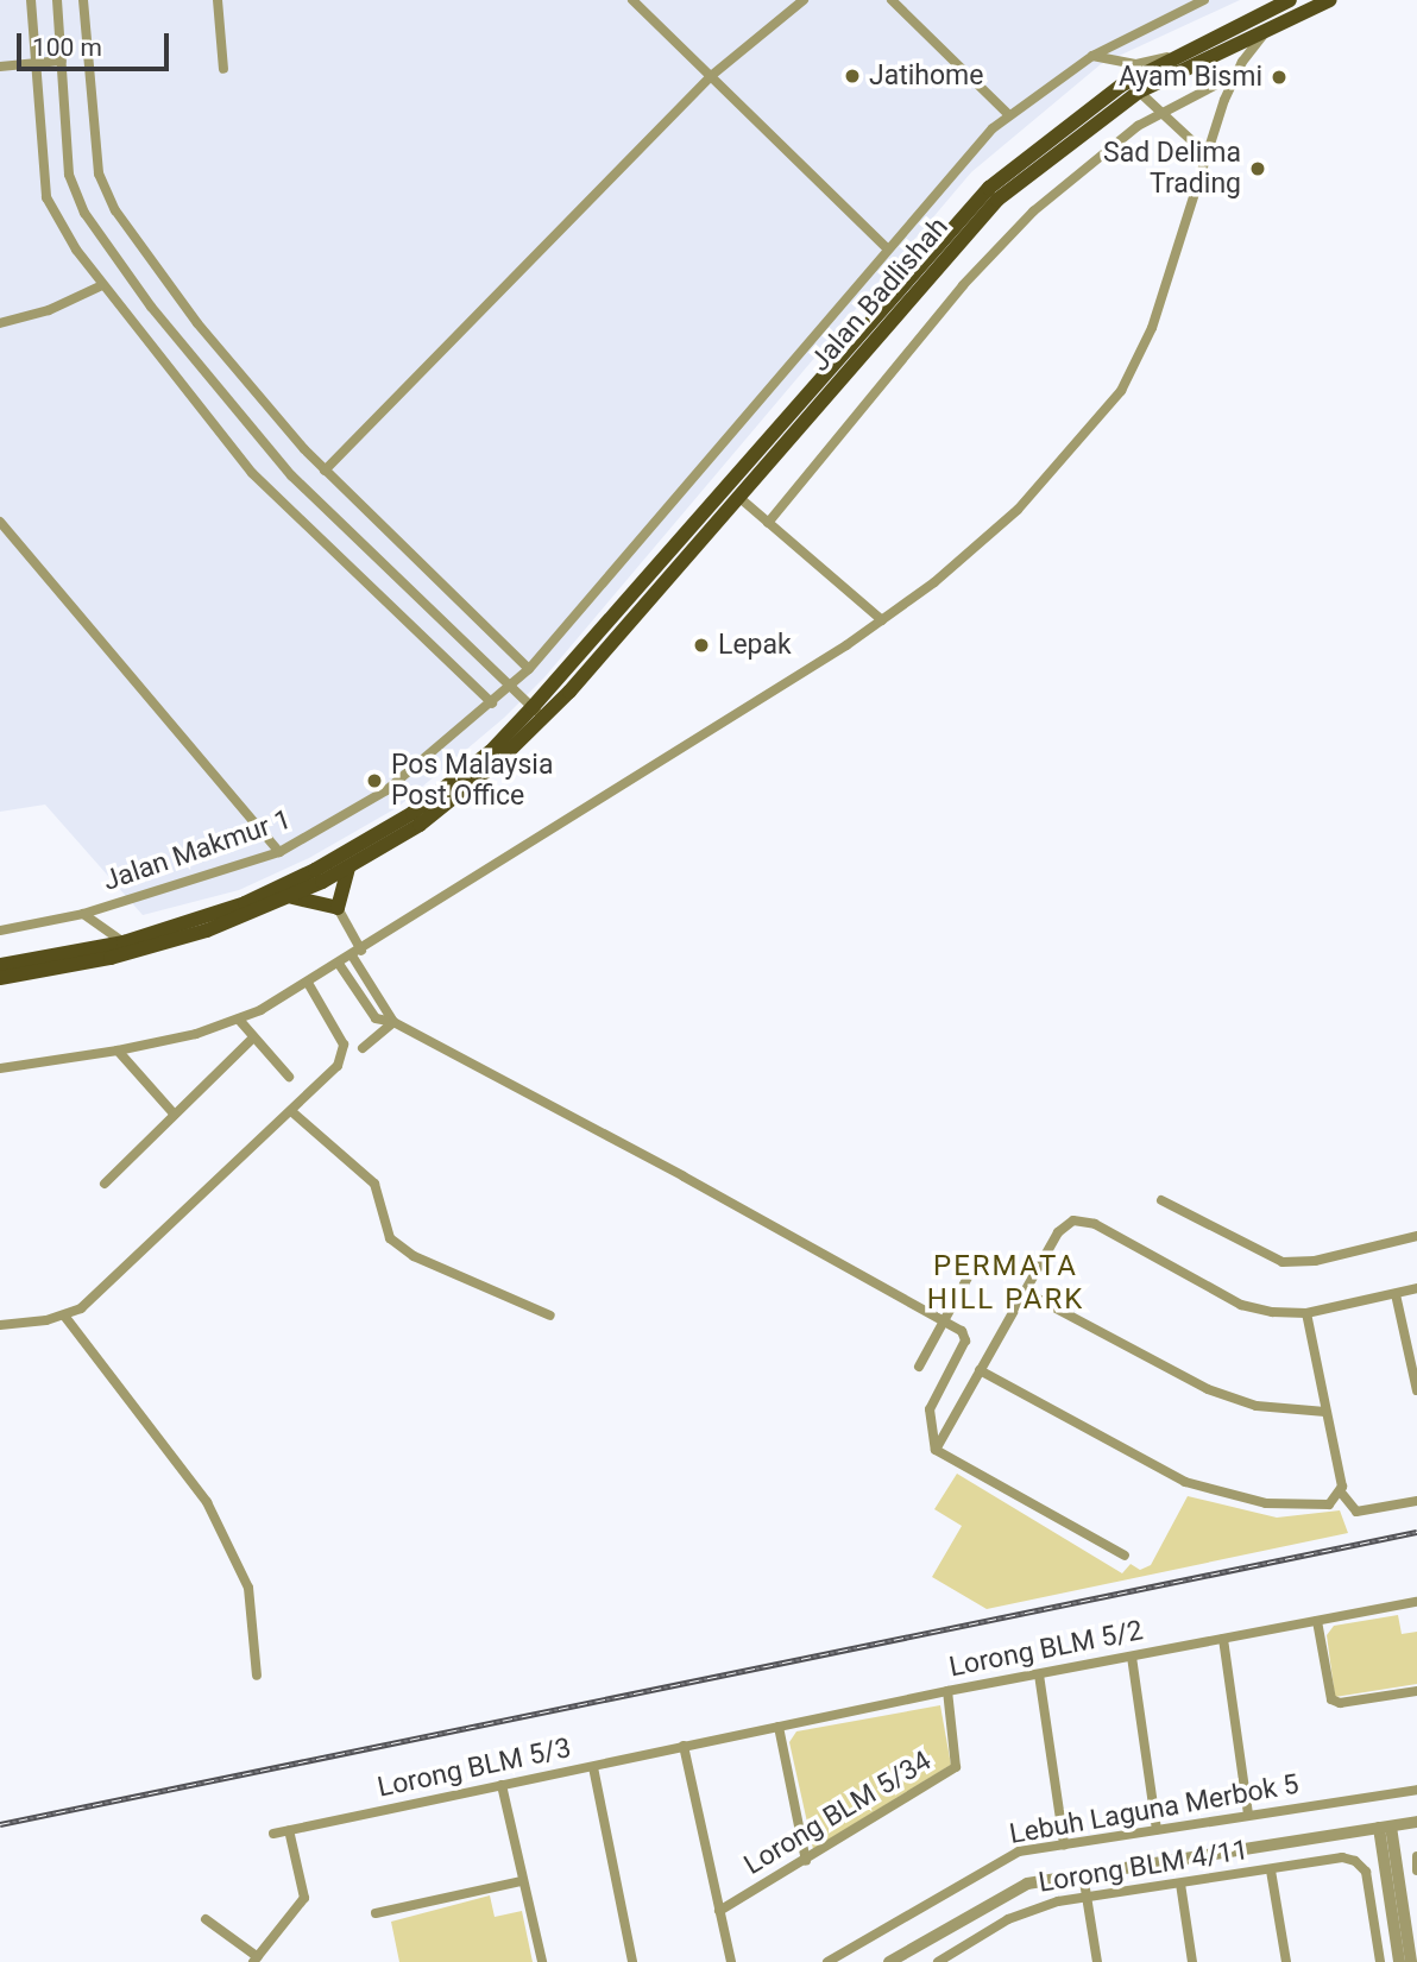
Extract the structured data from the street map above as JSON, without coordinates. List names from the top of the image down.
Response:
{
  "streets": {
    "main road": ["Jalan Badlishah"],
    "street": [
      "Jalan Makmur 1",
      "Lorong BLM 5/2",
      "Lorong BLM 5/3",
      "Lebuh Laguna Merbok 5",
      "Lorong BLM 5/34",
      "Lorong BLM 4/11"
    ]
  },
  "crossings": [
    ["Lorong BLM 5/2", "Lorong BLM 5/3"],
    ["Lorong BLM 5/2", "Lorong BLM 5/34"]
  ],
  "districts": ["PERMATA HILL PARK"],
  "places": [
    "Jatihome",
    "Ayam Bismi",
    "Sad Delima Trading",
    "Lepak",
    "Pos Malaysia Post Office"
  ],
  "scale_bar": "100 m"
}
